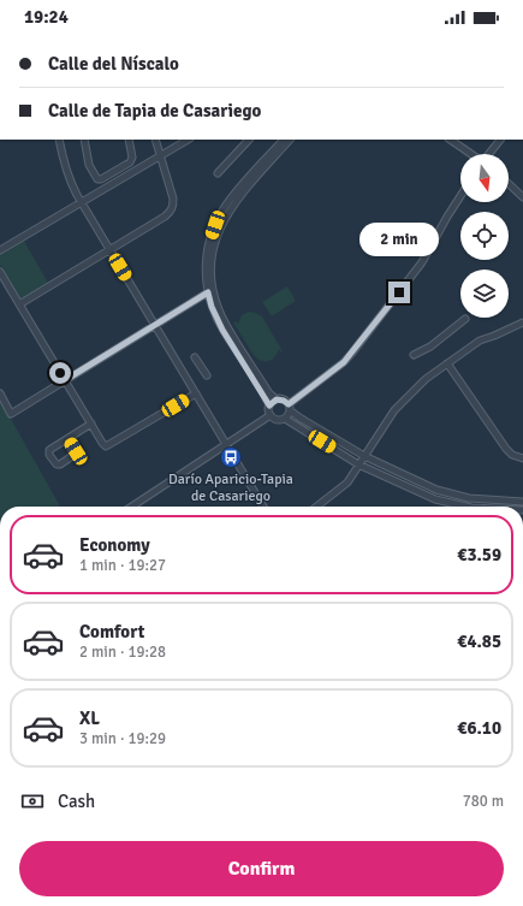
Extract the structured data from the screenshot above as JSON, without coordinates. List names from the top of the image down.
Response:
{
  "places": {
    "bus stop": ["Darío Aparicio-Tapia de Casariego"]
  },
  "north": "bottom",
  "page": {
    "status": "19:24",
    "banner": ["Calle del Níscalo", "Calle de Tapia de Casariego"],
    "bubble": "2 min",
    "list": [
      {
        "name": "Economy",
        "note": "1 min · 19:27",
        "value": "€3.59"
      },
      {
        "name": "Comfort",
        "note": "2 min · 19:28",
        "value": "€4.85"
      },
      {
        "name": "XL",
        "note": "3 min · 19:29",
        "value": "€6.10"
      }
    ],
    "pay": ["Cash", "780 m"],
    "buttons": "Confirm"
  }
}
